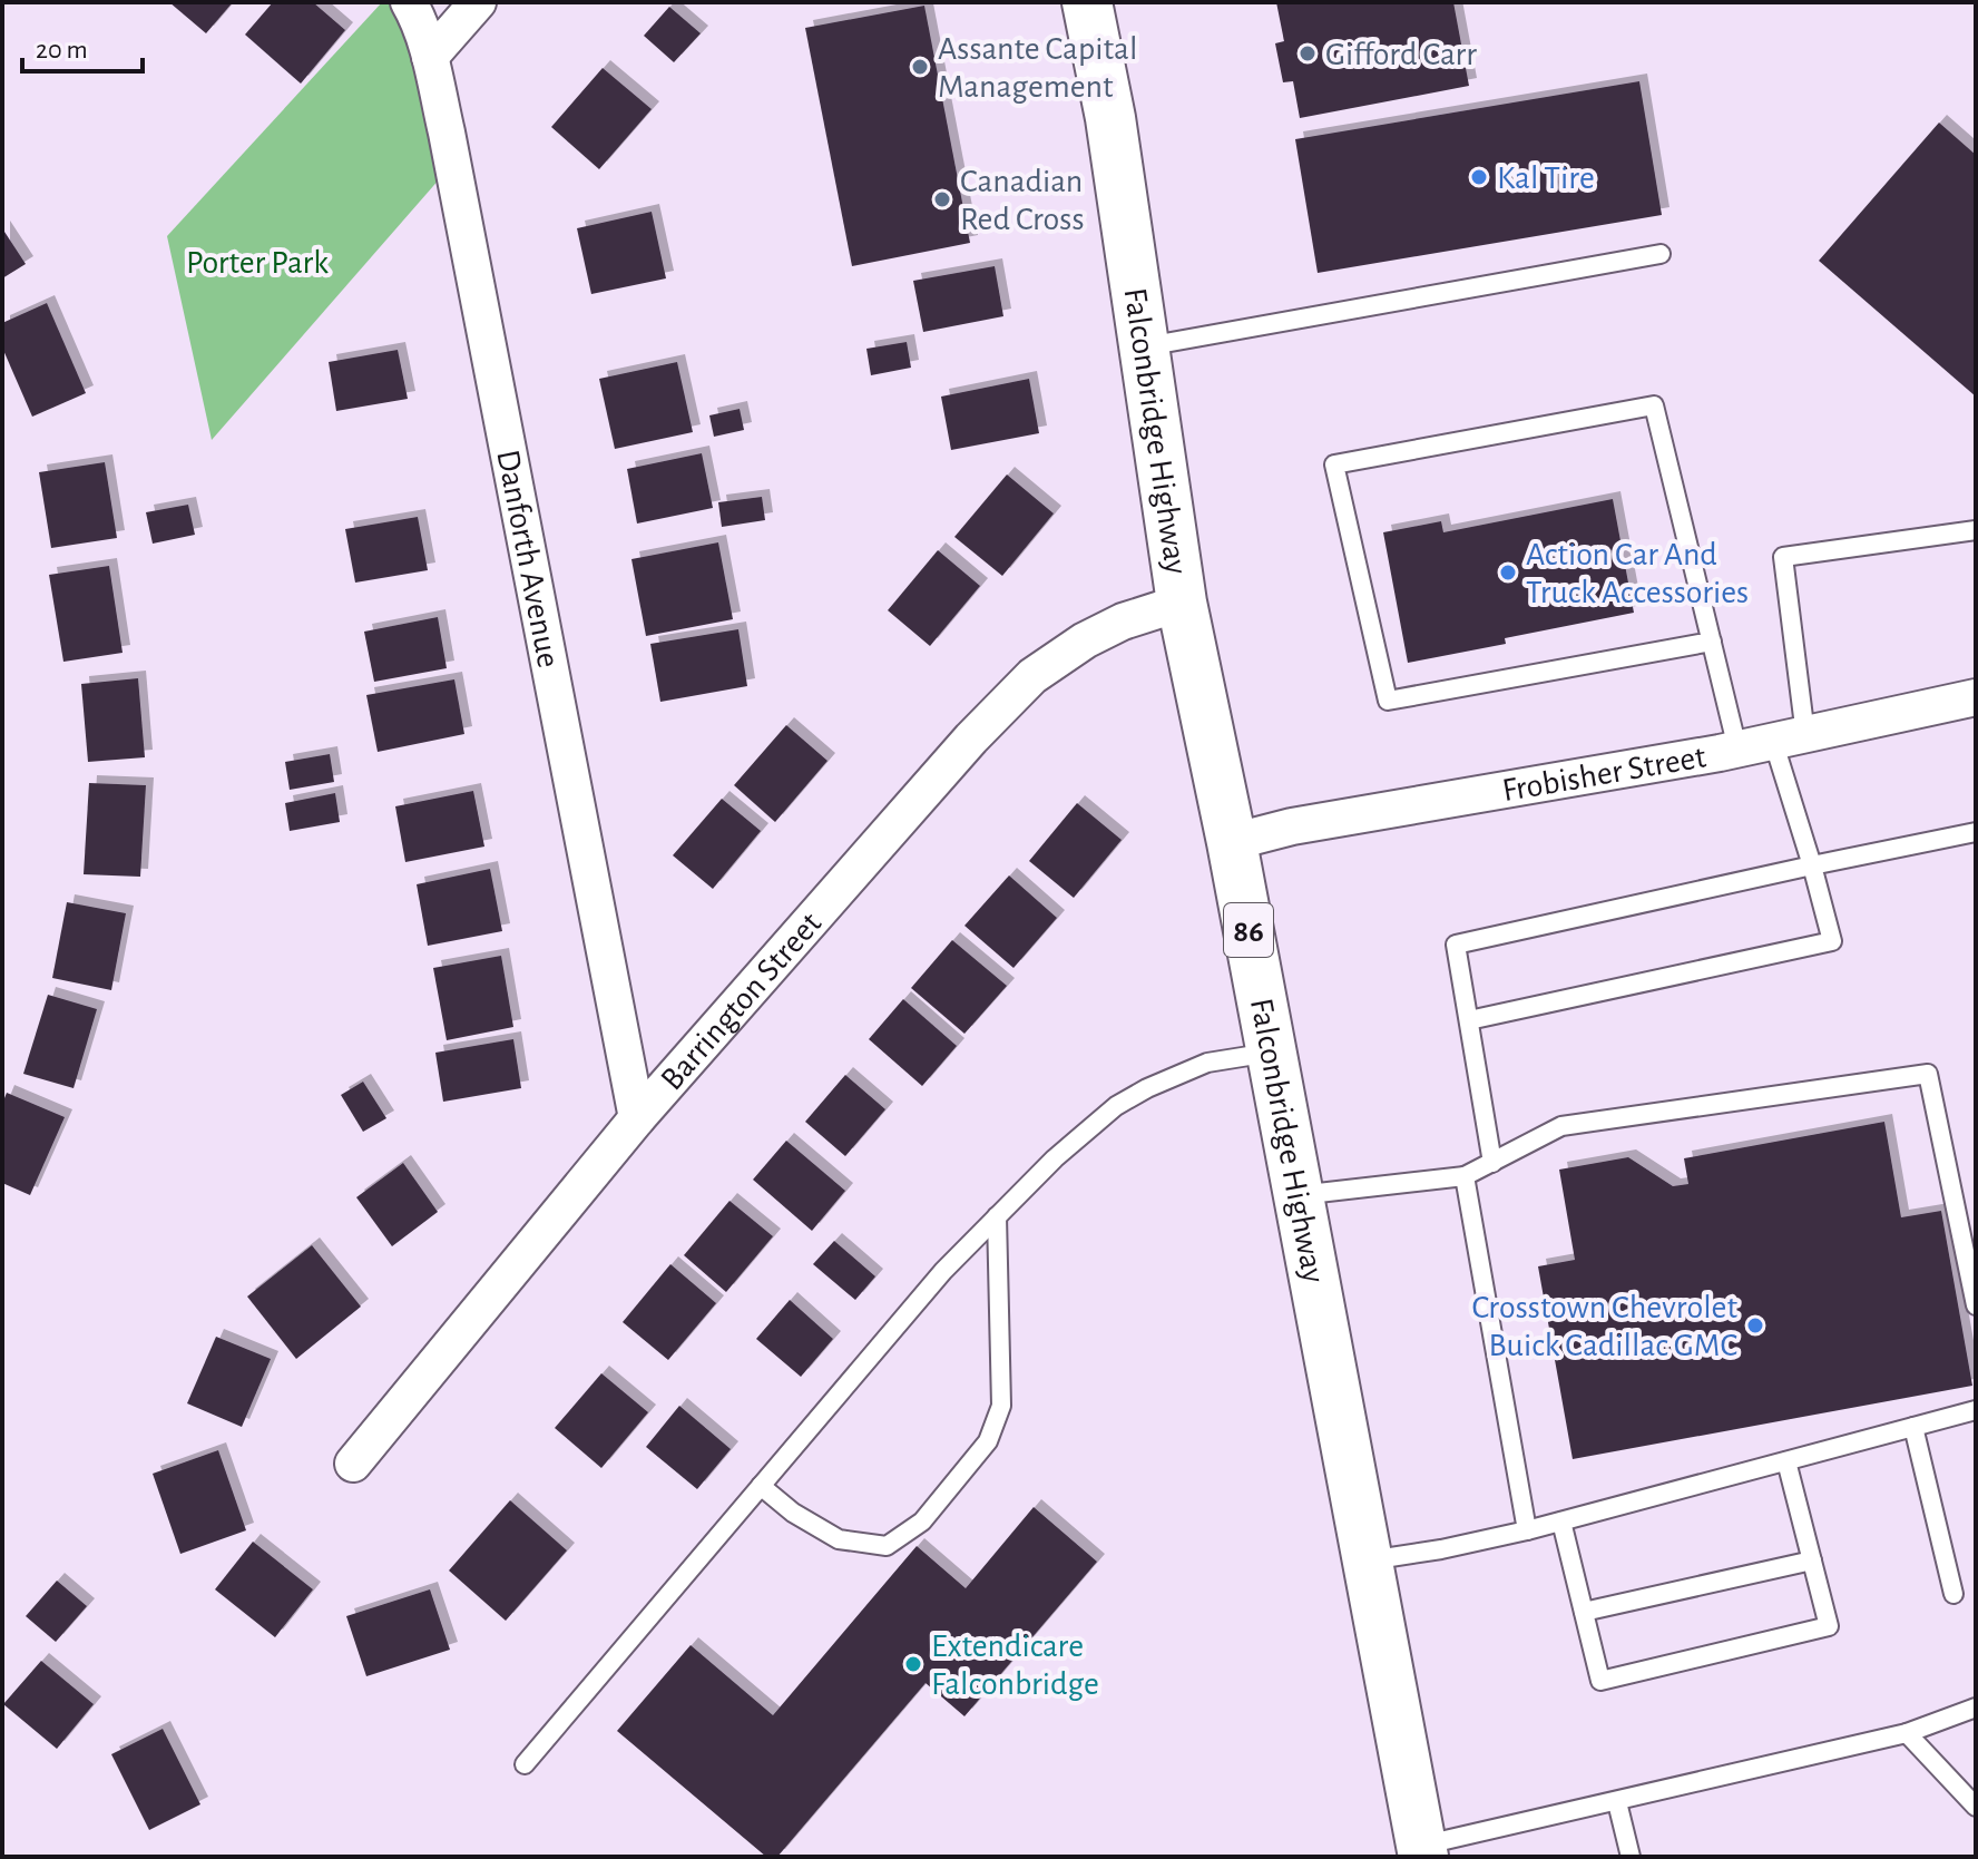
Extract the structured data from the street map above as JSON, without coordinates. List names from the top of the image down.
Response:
{
  "streets": {
    "main road": ["Falconbridge Highway", "86"],
    "street": ["Danforth Avenue", "Frobisher Street", "Barrington Street"]
  },
  "crossings": [
    ["Falconbridge Highway", "Frobisher Street"],
    ["Falconbridge Highway", "Barrington Street"],
    ["Danforth Avenue", "Barrington Street"]
  ],
  "parks": ["Porter Park"],
  "places": [
    "Gifford Carr",
    "Assante Capital Management",
    "Kal Tire",
    "Canadian Red Cross",
    "Action Car And Truck Accessories",
    "Crosstown Chevrolet Buick Cadillac GMC",
    "Extendicare Falconbridge"
  ],
  "scale_bar": "20 m"
}
